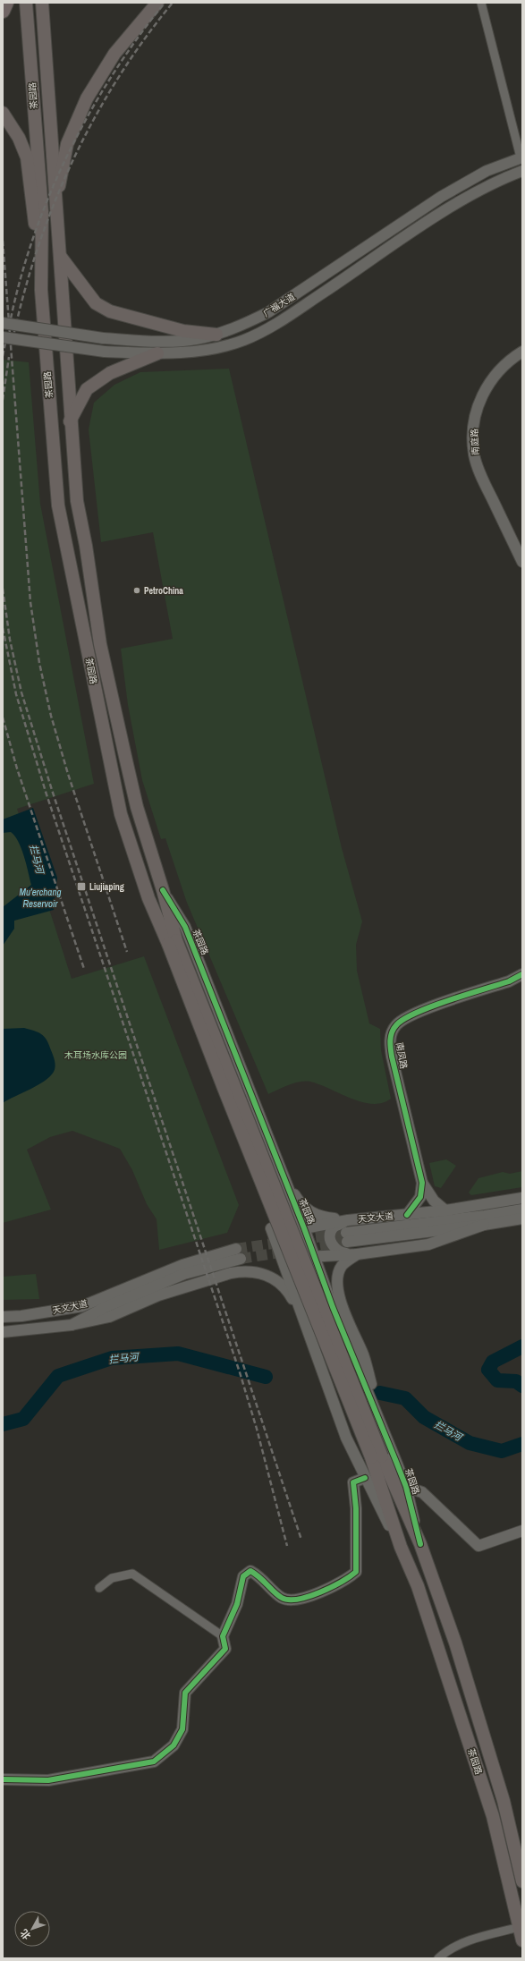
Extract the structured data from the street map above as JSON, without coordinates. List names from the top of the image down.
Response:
{
  "streets": {
    "main road": ["茶园路"],
    "street": [
      "广福大道",
      "南庭路",
      "南凤路",
      "天文大道"
    ]
  },
  "crossings": [
    ["茶园路", "天文大道"]
  ],
  "water": ["拦马河", "Mu'erchang Reservoir"],
  "parks": ["木耳场水库公园"],
  "places": {
    "other": ["PetroChina"],
    "transit": ["Liujiaping"]
  },
  "north": "bottom left"
}
